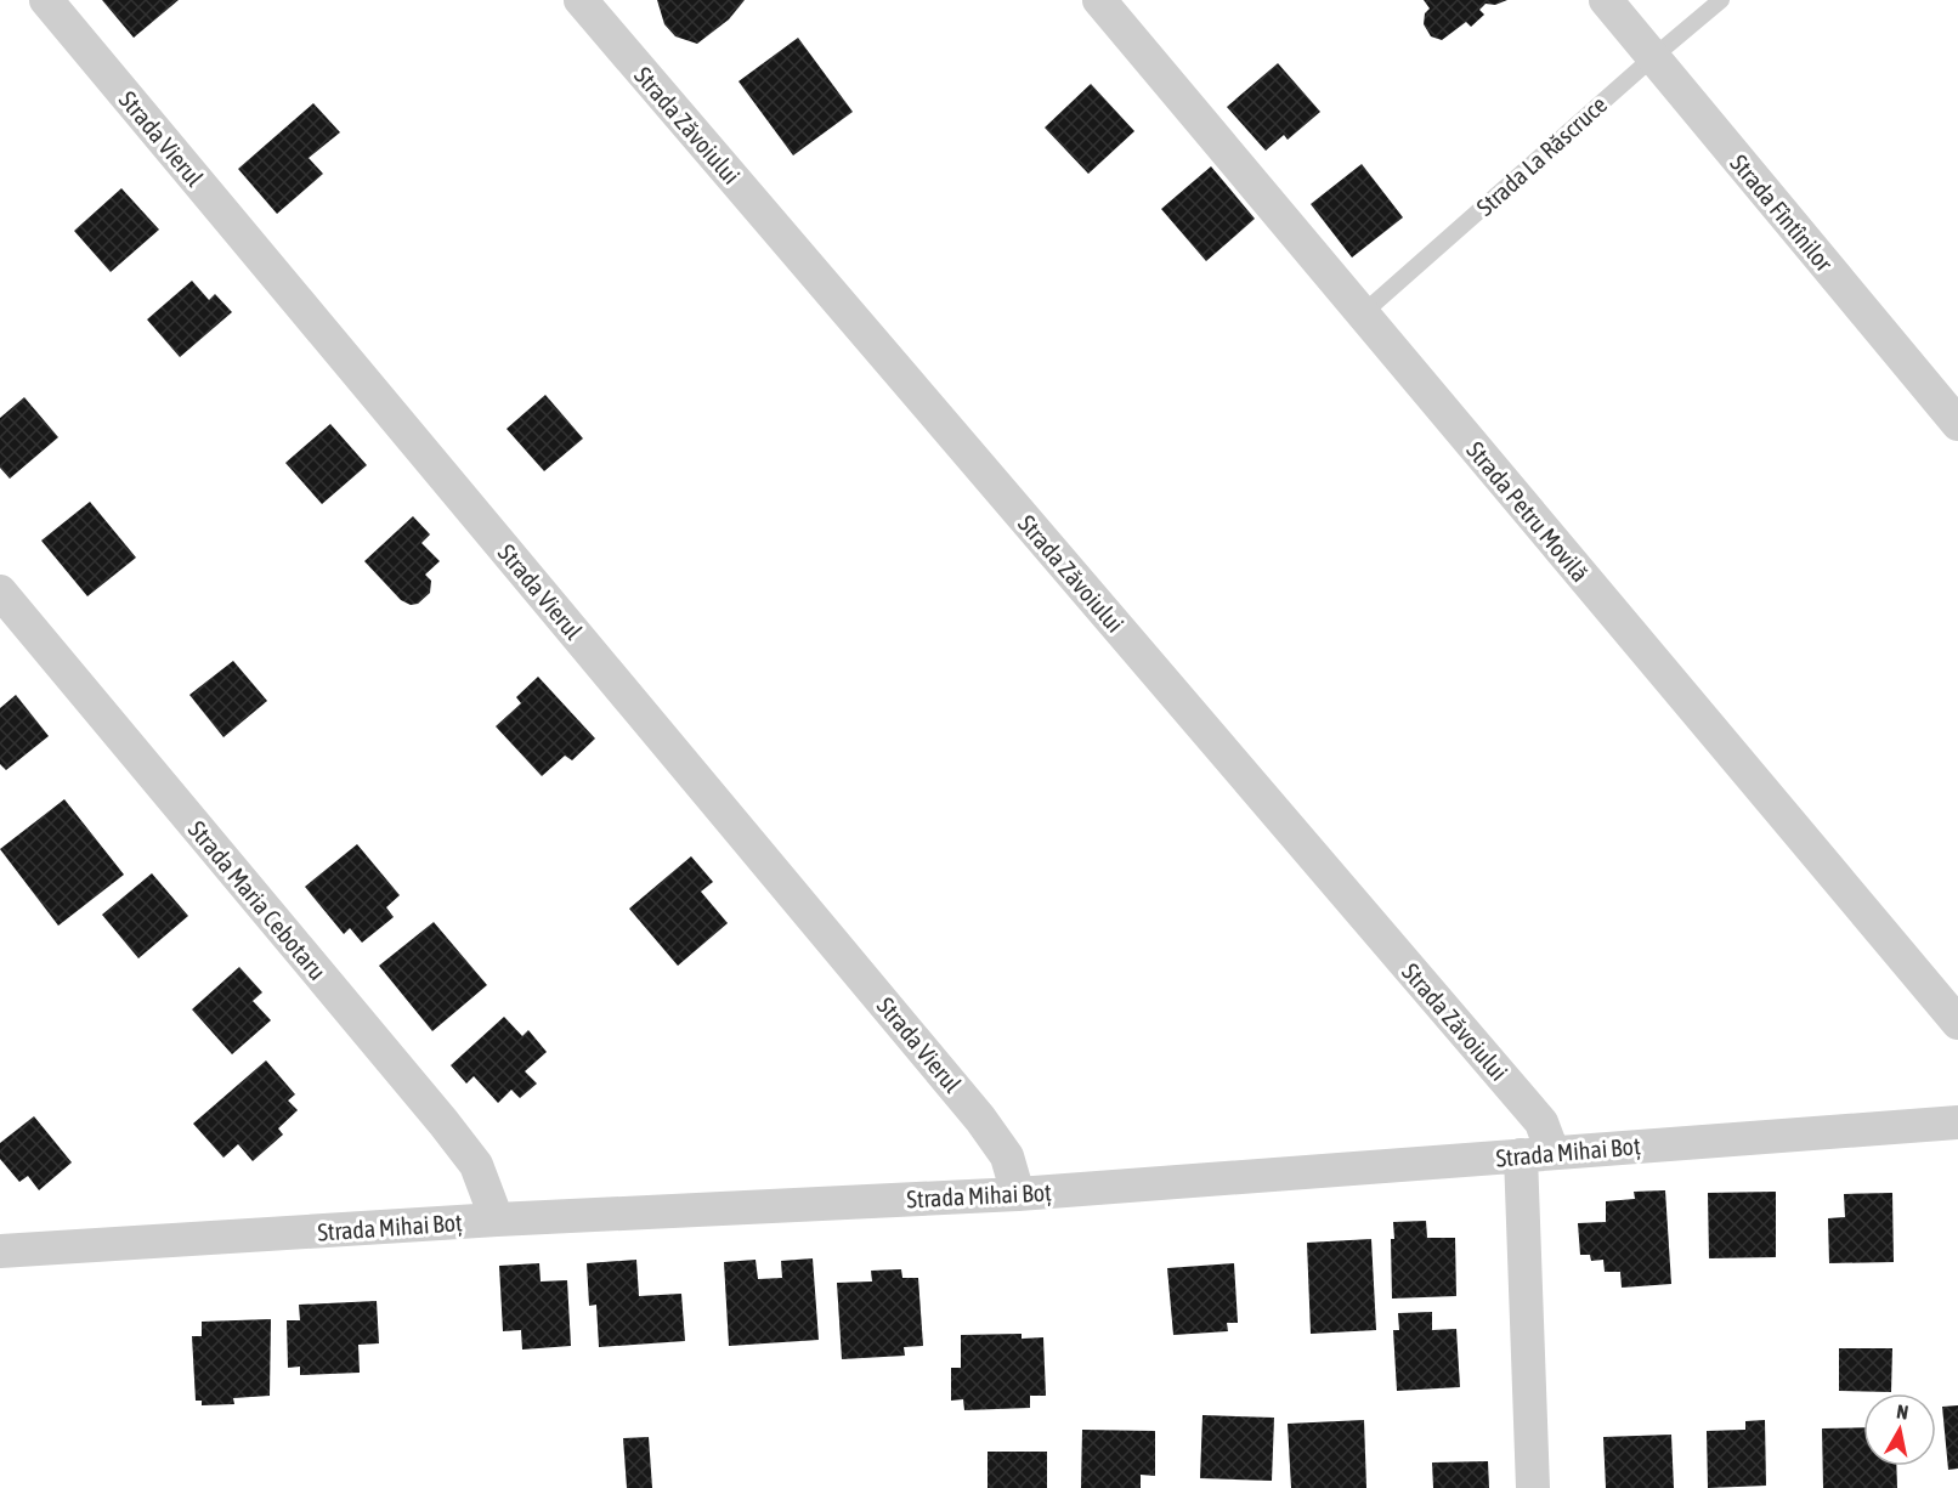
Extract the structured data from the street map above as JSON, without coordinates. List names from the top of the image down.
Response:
{
  "streets": {
    "street": [
      "Strada Zăvoiului",
      "Strada Vierul",
      "Strada Fîntînilor",
      "Strada Petru Movilă",
      "Strada Maria Cebotaru",
      "Strada Mihai Boț"
    ],
    "lane": ["Strada La Răscruce"]
  },
  "crossings": [
    ["Strada Zăvoiului", "Strada Mihai Boț"],
    ["Strada Vierul", "Strada Mihai Boț"],
    ["Strada La Răscruce", "Strada Fîntînilor"],
    ["Strada La Răscruce", "Strada Petru Movilă"],
    ["Strada Maria Cebotaru", "Strada Mihai Boț"]
  ],
  "north": "top"
}
